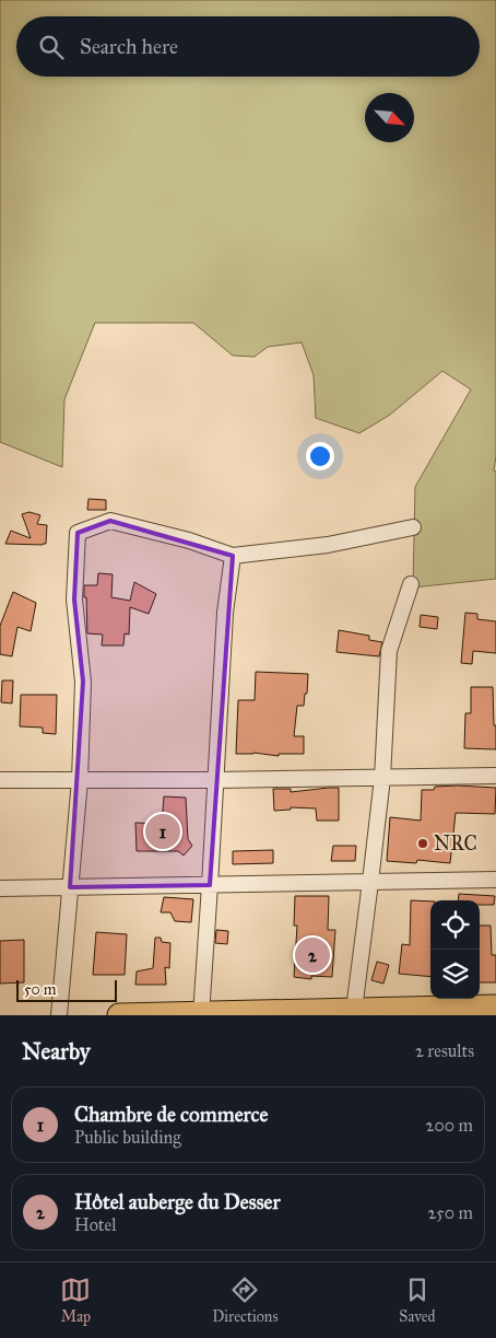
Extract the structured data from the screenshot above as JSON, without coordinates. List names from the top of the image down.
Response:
{
  "places": ["NRC"],
  "scale_bar": "50 m",
  "north": "bottom right",
  "page": {
    "search": "Search here",
    "pins": ["1", "2"],
    "scale": "50 m",
    "heading": ["Nearby", "2 results"],
    "list": [
      {
        "mark": "1",
        "name": "Chambre de commerce",
        "note": "Public building",
        "value": "200 m"
      },
      {
        "mark": "2",
        "name": "Hôtel auberge du Desser",
        "note": "Hotel",
        "value": "250 m"
      }
    ],
    "nav": ["Map", "Directions", "Saved"]
  }
}
